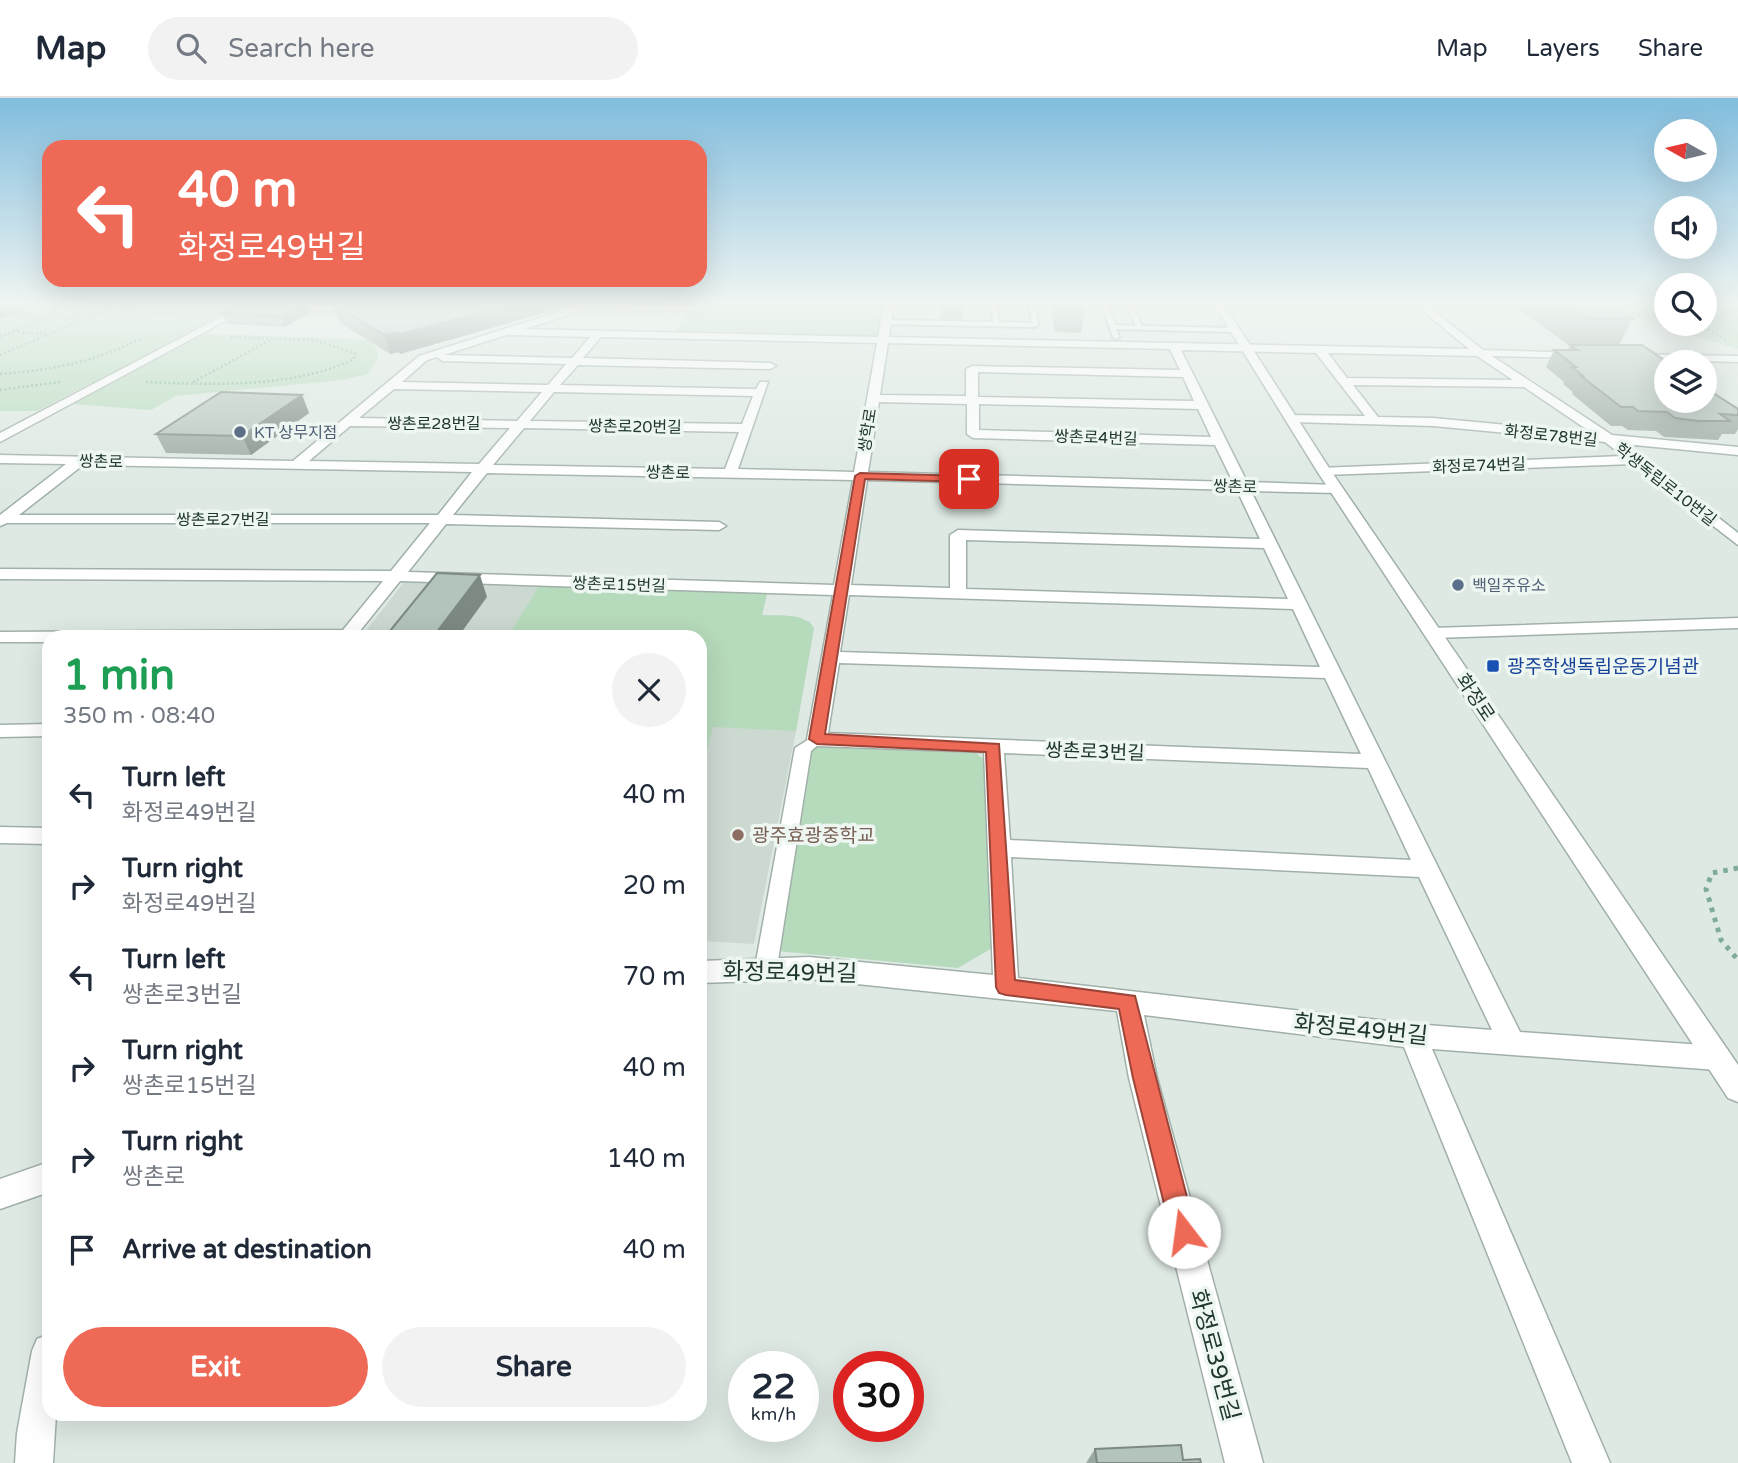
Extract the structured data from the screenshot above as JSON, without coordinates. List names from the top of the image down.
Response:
{
  "streets": {
    "street": [
      "쌍촌로28번길",
      "쌍촌로20번길",
      "쌍학로",
      "화정로78번길",
      "쌍촌로4번길",
      "쌍촌로",
      "화정로74번길",
      "학생독립로10번길",
      "쌍촌로27번길",
      "쌍촌로15번길",
      "화정로",
      "쌍촌로3번길",
      "화정로49번길",
      "화정로39번길"
    ]
  },
  "crossings": [
    ["쌍촌로28번길", "쌍촌로20번길"],
    ["쌍촌로28번길", "쌍촌로"],
    ["쌍학로", "쌍촌로"],
    ["화정로78번길", "학생독립로10번길"],
    ["화정로78번길", "화정로"],
    ["쌍촌로", "화정로"],
    ["화정로74번길", "학생독립로10번길"],
    ["화정로74번길", "화정로"],
    ["화정로", "화정로49번길"],
    ["화정로49번길", "화정로39번길"]
  ],
  "places": {
    "other": ["KT 상무지점", "백일주유소", "광주효광중학교"],
    "transit": ["광주학생독립운동기념관"]
  },
  "north": "left",
  "page": {
    "header": "Map",
    "search": "Search here",
    "nav": ["Map", "Layers", "Share"],
    "turn": ["40 m", "화정로49번길"],
    "heading": ["1 min", "350 m · 08:40"],
    "list": [
      {
        "name": "Turn left",
        "note": "화정로49번길",
        "value": "40 m"
      },
      {
        "name": "Turn right",
        "note": "화정로49번길",
        "value": "20 m"
      },
      {
        "name": "Turn left",
        "note": "쌍촌로3번길",
        "value": "70 m"
      },
      {
        "name": "Turn right",
        "note": "쌍촌로15번길",
        "value": "40 m"
      },
      {
        "name": "Turn right",
        "note": "쌍촌로",
        "value": "140 m"
      },
      {
        "name": "Arrive at destination",
        "value": "40 m"
      }
    ],
    "buttons": ["Exit", "Share"],
    "speed": "22 km/h",
    "limit": "30"
  }
}
